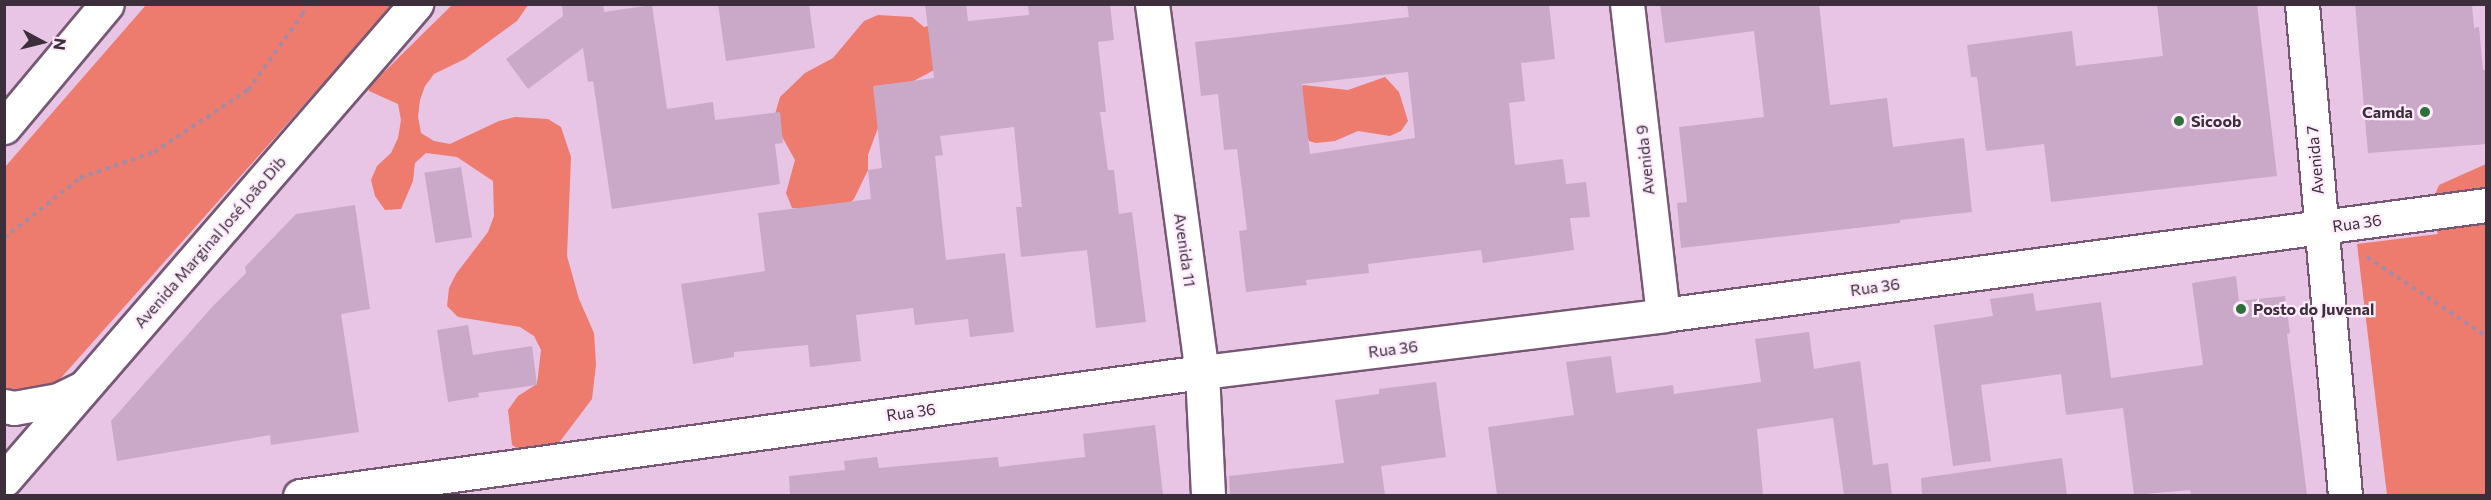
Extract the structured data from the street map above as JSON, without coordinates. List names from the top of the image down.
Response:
{
  "streets": {
    "street": [
      "Avenida 9",
      "Avenida 7",
      "Rua 36",
      "Avenida Marginal José João Dib",
      "Avenida 11"
    ]
  },
  "crossings": [
    ["Avenida 9", "Rua 36"],
    ["Avenida 7", "Rua 36"],
    ["Rua 36", "Avenida 11"]
  ],
  "places": ["Camda", "Sicoob", "Posto do Juvenal"],
  "north": "right"
}
